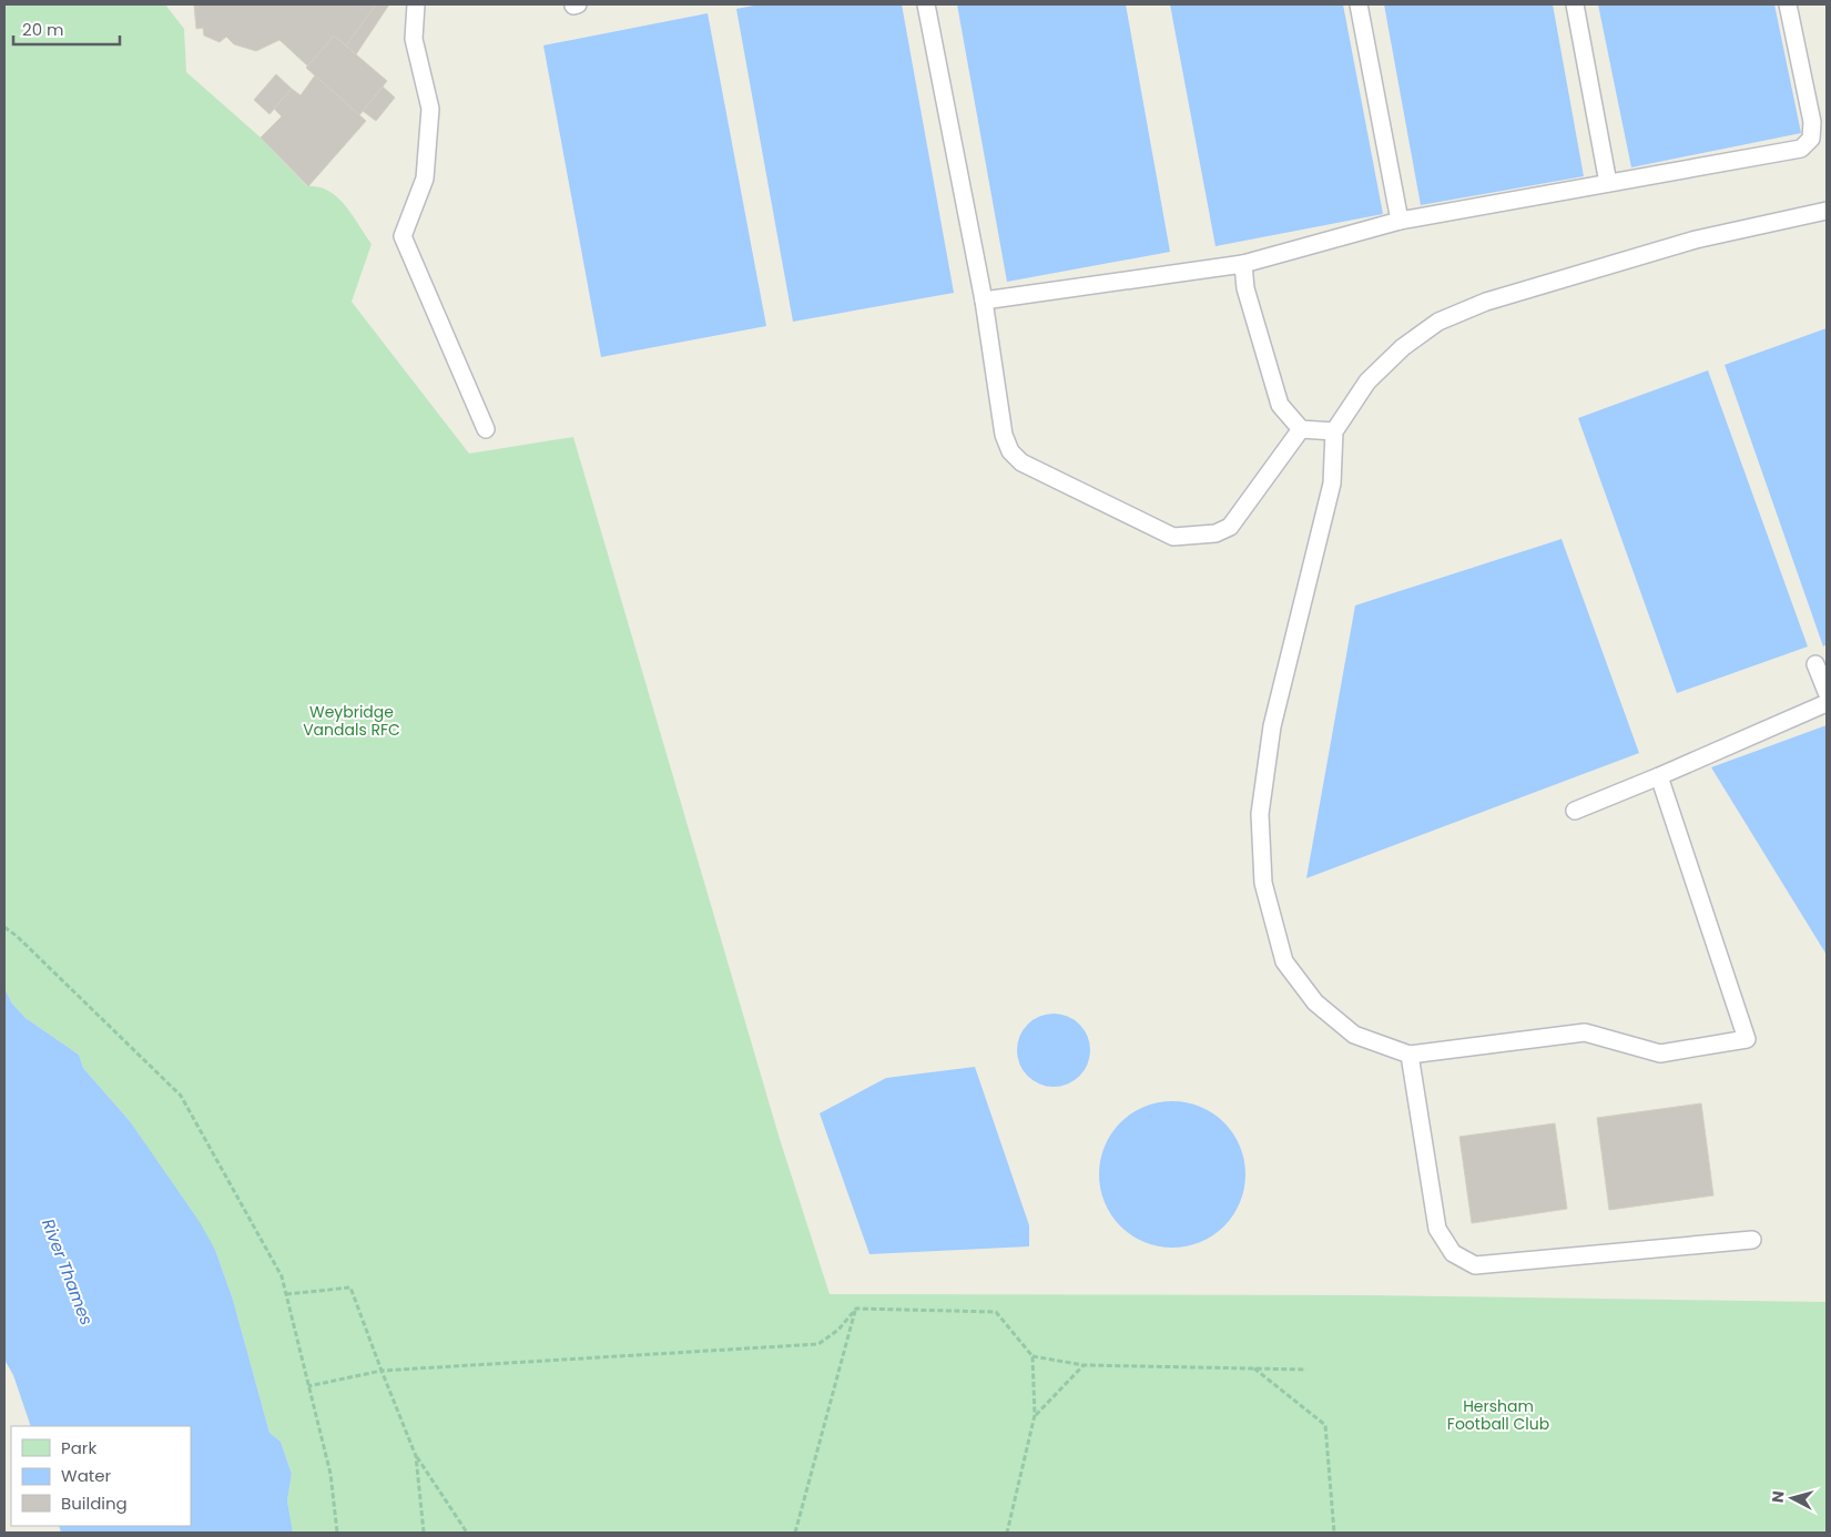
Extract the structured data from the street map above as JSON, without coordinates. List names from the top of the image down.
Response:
{
  "water": ["River Thames"],
  "parks": ["Weybridge Vandals RFC", "Hersham Football Club"],
  "legend": ["Park", "Water", "Building"],
  "scale_bar": "20 m",
  "north": "left"
}
